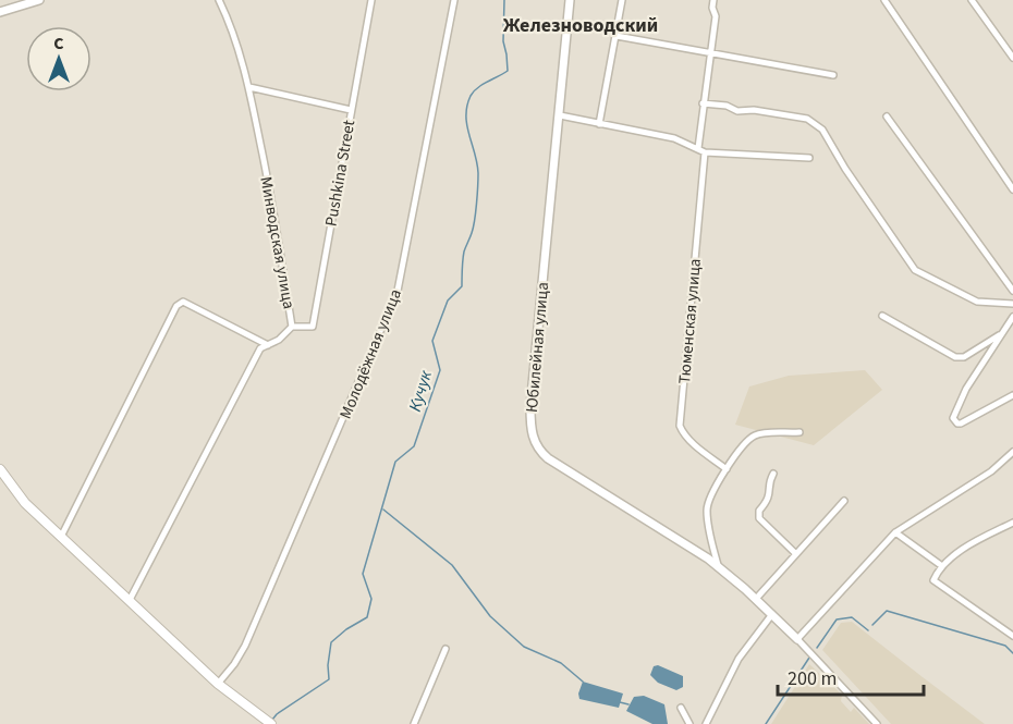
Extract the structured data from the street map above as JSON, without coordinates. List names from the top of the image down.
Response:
{
  "streets": {
    "street": [
      "Pushkina Street",
      "Минводская улица",
      "Тюменская улица",
      "Юбилейная улица",
      "Молодёжная улица"
    ]
  },
  "crossings": [
    ["Pushkina Street", "Минводская улица"]
  ],
  "districts": ["Железноводский"],
  "water": ["Кучук"],
  "scale_bar": "200 m",
  "north": "top"
}
